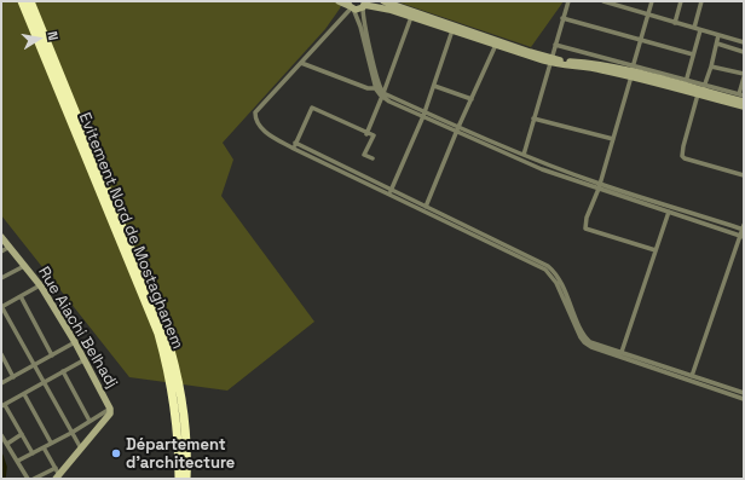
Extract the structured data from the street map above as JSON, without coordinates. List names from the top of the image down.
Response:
{
  "streets": {
    "highway": ["Evitement Nord de Mostaghanem"],
    "street": ["Rue Aiachi Belhadj"]
  },
  "places": ["Département d'architecture"],
  "north": "right"
}
